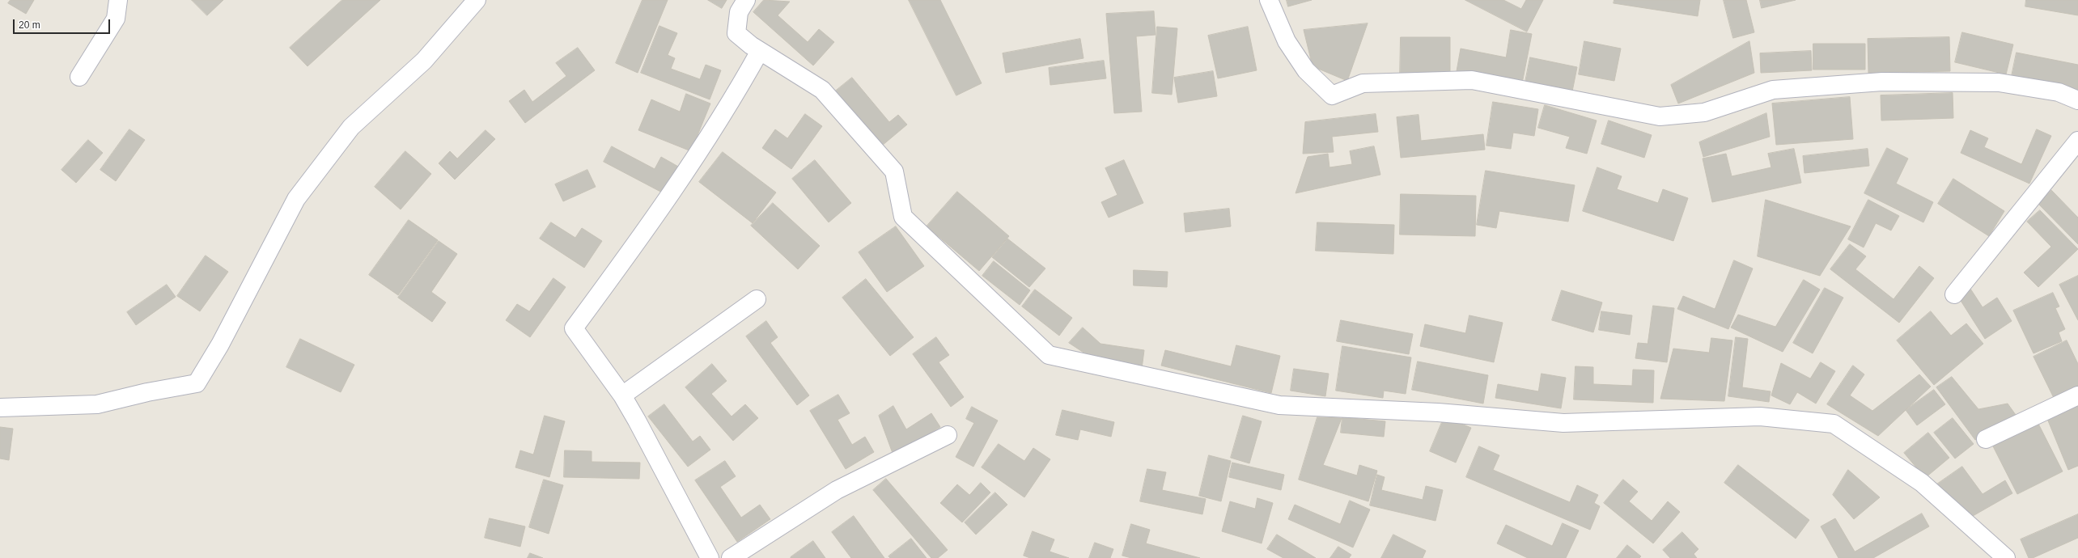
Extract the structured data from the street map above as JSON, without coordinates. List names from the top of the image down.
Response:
{
  "scale_bar": "20 m"
}
